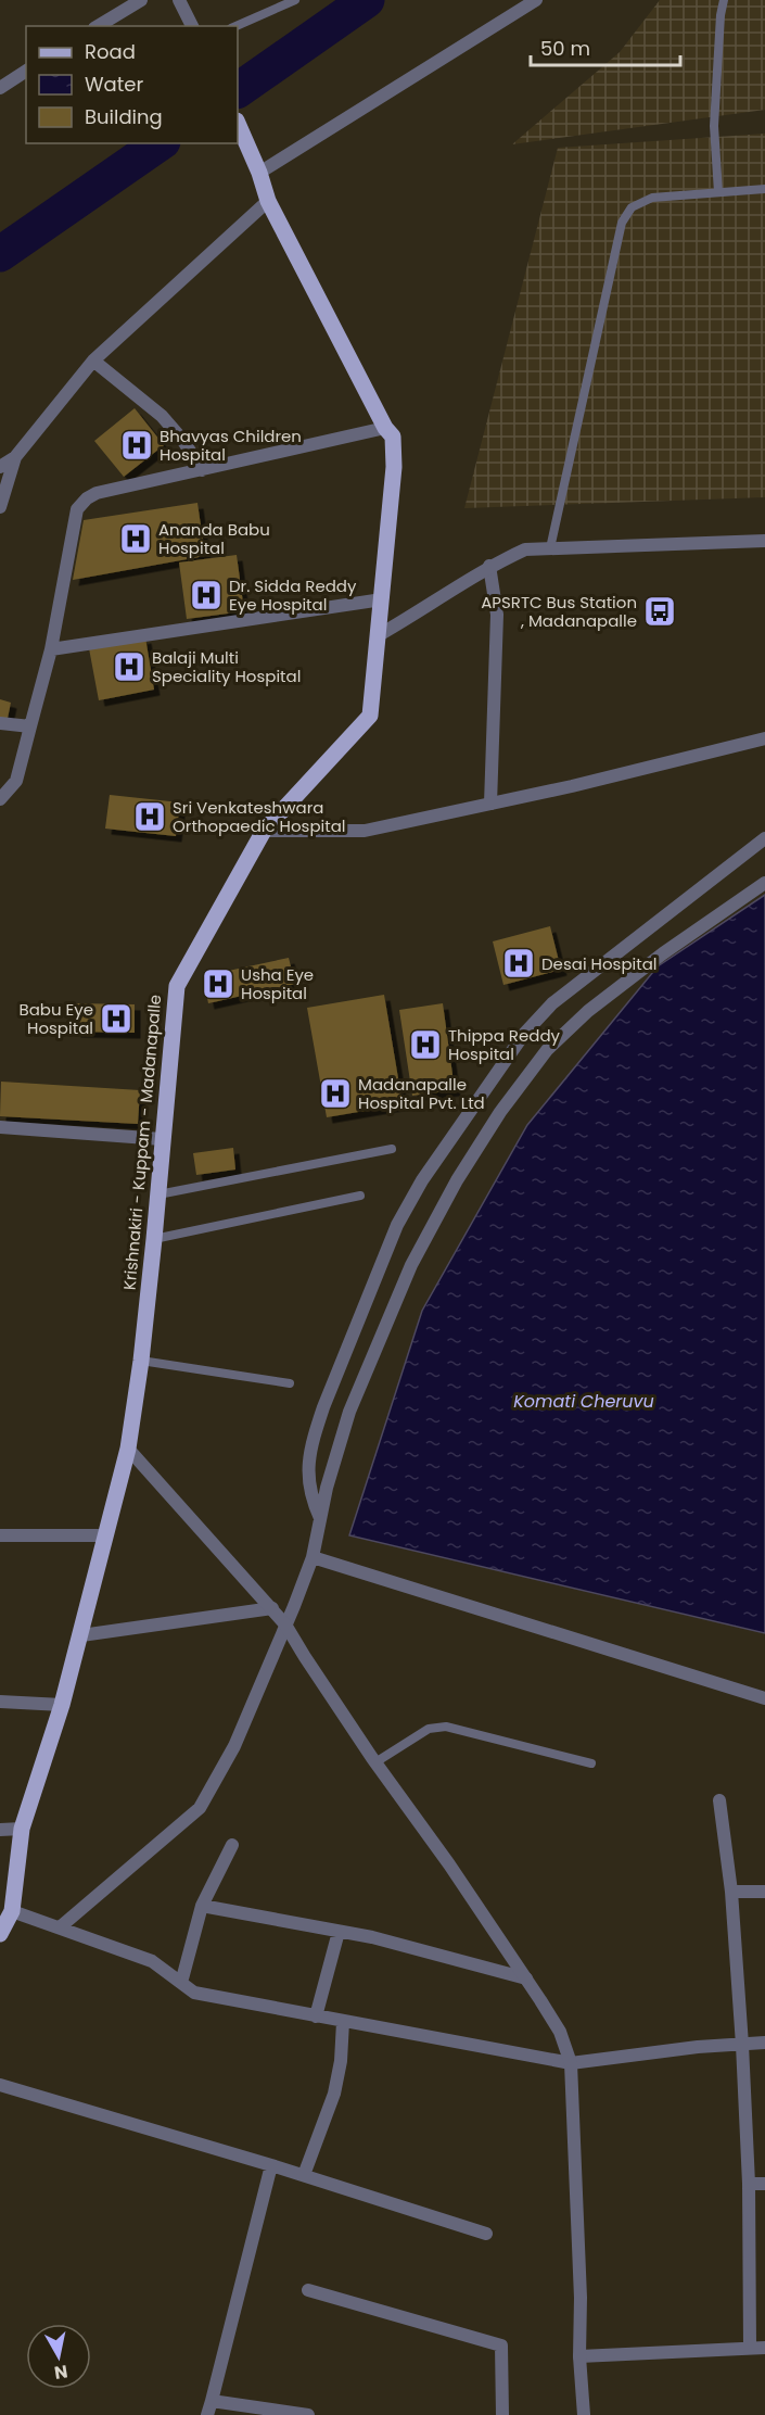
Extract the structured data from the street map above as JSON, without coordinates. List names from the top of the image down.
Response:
{
  "streets": {
    "main road": ["Krishnakiri - Kuppam - Madanapalle"]
  },
  "water": ["Komati Cheruvu"],
  "places": {
    "hospital": [
      "Bhavyas Children Hospital",
      "Ananda Babu Hospital",
      "Dr. Sidda Reddy Eye Hospital",
      "Balaji Multi Speciality Hospital",
      "Sri Venkateshwara Orthopaedic Hospital",
      "Desai Hospital",
      "Usha Eye Hospital",
      "Babu Eye Hospital",
      "Thippa Reddy Hospital",
      "Madanapalle Hospital Pvt. Ltd"
    ],
    "bus stop": ["APSRTC Bus Station , Madanapalle"]
  },
  "legend": ["Road", "Water", "Building"],
  "scale_bar": "50 m",
  "north": "bottom"
}
